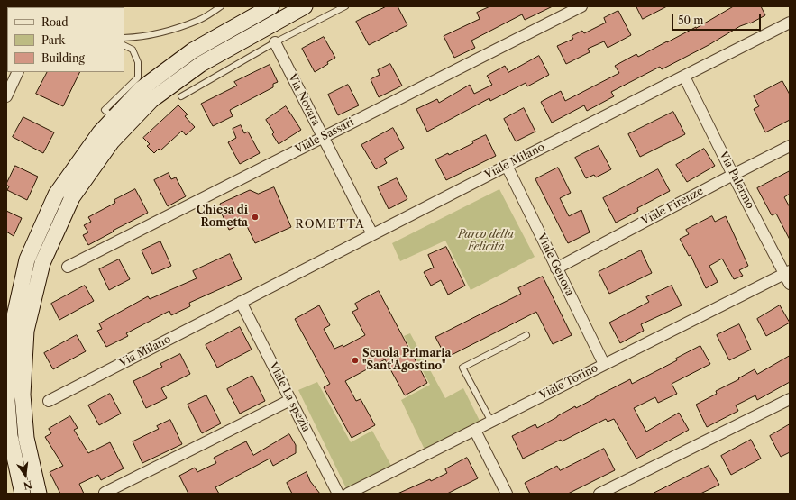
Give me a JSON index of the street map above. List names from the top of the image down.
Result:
{
  "streets": {
    "street": [
      "Via Novara",
      "Viale Sassari",
      "Viale Milano",
      "Via Palermo",
      "Viale Firenze",
      "Viale Genova",
      "Via Milano",
      "Viale Torino",
      "Viale La spezia"
    ]
  },
  "crossings": [
    ["Via Novara", "Viale Sassari"],
    ["Via Novara", "Viale Milano"],
    ["Viale Milano", "Via Palermo"],
    ["Viale Milano", "Viale Genova"],
    ["Viale Milano", "Via Milano"],
    ["Viale Milano", "Viale La spezia"],
    ["Via Palermo", "Viale Firenze"],
    ["Via Palermo", "Viale Torino"],
    ["Viale Firenze", "Viale Genova"],
    ["Viale Genova", "Viale Torino"],
    ["Via Milano", "Viale La spezia"]
  ],
  "districts": ["ROMETTA"],
  "parks": ["Parco della Felicità"],
  "places": ["Chiesa di Rometta", "Scuola Primaria \"Sant'Agostino\""],
  "legend": ["Road", "Park", "Building"],
  "scale_bar": "50 m",
  "north": "bottom"
}
